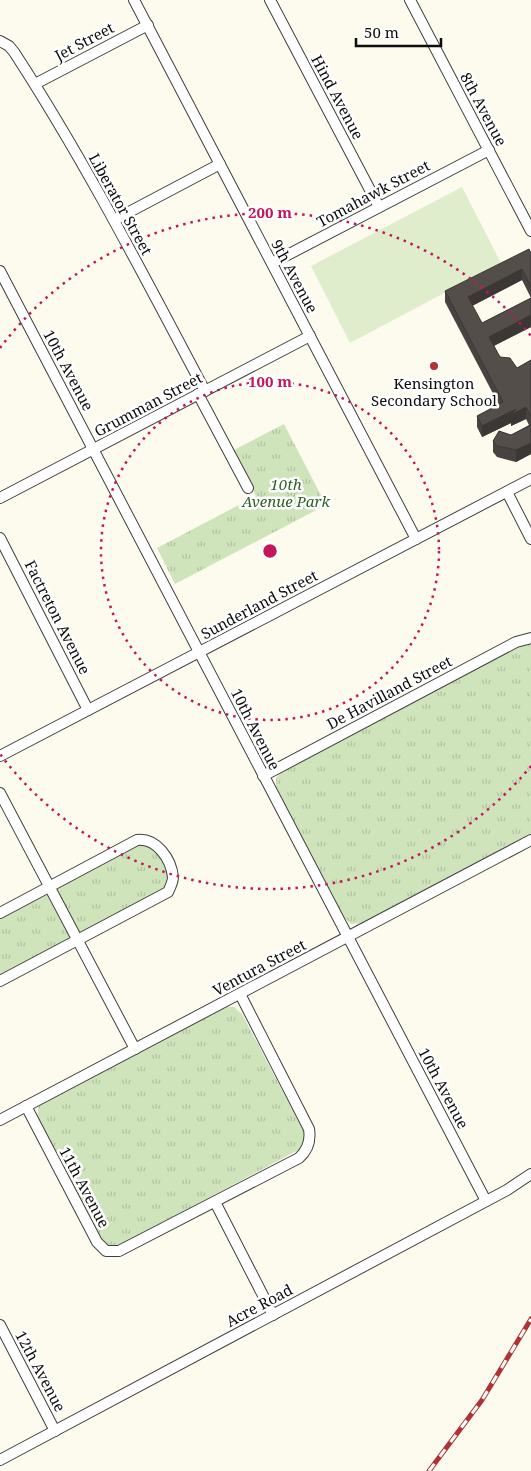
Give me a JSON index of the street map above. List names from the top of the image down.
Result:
{
  "streets": {
    "street": [
      "Jet Street",
      "Hind Avenue",
      "8th Avenue",
      "Tomahawk Street",
      "Liberator Street",
      "9th Avenue",
      "10th Avenue",
      "Grumman Street",
      "Sunderland Street",
      "Factreton Avenue",
      "De Havilland Street",
      "Ventura Street",
      "11th Avenue",
      "Acre Road",
      "12th Avenue"
    ]
  },
  "crossings": [
    ["Jet Street", "Liberator Street"],
    ["Jet Street", "9th Avenue"],
    ["Hind Avenue", "Tomahawk Street"],
    ["8th Avenue", "Tomahawk Street"],
    ["Tomahawk Street", "9th Avenue"],
    ["Liberator Street", "Grumman Street"],
    ["9th Avenue", "Grumman Street"],
    ["9th Avenue", "Sunderland Street"],
    ["10th Avenue", "Grumman Street"],
    ["10th Avenue", "Sunderland Street"],
    ["10th Avenue", "De Havilland Street"],
    ["10th Avenue", "Ventura Street"],
    ["10th Avenue", "Acre Road"],
    ["Sunderland Street", "Factreton Avenue"],
    ["Ventura Street", "11th Avenue"],
    ["Acre Road", "12th Avenue"]
  ],
  "parks": ["10th Avenue Park"],
  "places": ["Kensington Secondary School"],
  "scale_bar": "50 m",
  "rings": ["200 m", "100 m"]
}
